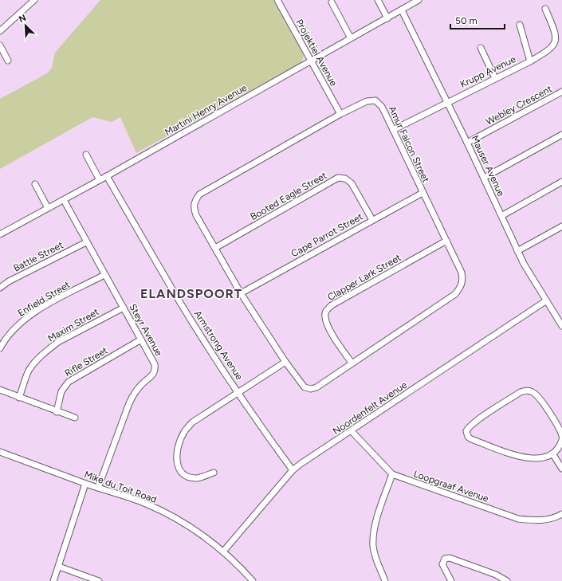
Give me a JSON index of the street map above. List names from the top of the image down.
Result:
{
  "streets": {
    "street": [
      "Projektiel Avenue",
      "Krupp Avenue",
      "Webley Crescent",
      "Martini Henry Avenue",
      "Amur Falcon Street",
      "Mauser Avenue",
      "Booted Eagle Street",
      "Cape Parrot Street",
      "Battle Street",
      "Clapper Lark Street",
      "Enfield Street",
      "Maxim Street",
      "Steyr Avenue",
      "Armstrong Avenue",
      "Rifle Street",
      "Noordenfelt Avenue",
      "Loopgraaf Avenue",
      "Mike du Toit Road"
    ]
  },
  "crossings": [
    ["Projektiel Avenue", "Martini Henry Avenue"],
    ["Projektiel Avenue", "Amur Falcon Street"],
    ["Krupp Avenue", "Amur Falcon Street"],
    ["Krupp Avenue", "Mauser Avenue"],
    ["Webley Crescent", "Mauser Avenue"],
    ["Martini Henry Avenue", "Mauser Avenue"],
    ["Martini Henry Avenue", "Steyr Avenue"],
    ["Martini Henry Avenue", "Armstrong Avenue"],
    ["Amur Falcon Street", "Booted Eagle Street"],
    ["Amur Falcon Street", "Cape Parrot Street"],
    ["Amur Falcon Street", "Clapper Lark Street"],
    ["Mauser Avenue", "Noordenfelt Avenue"],
    ["Booted Eagle Street", "Cape Parrot Street"],
    ["Battle Street", "Steyr Avenue"],
    ["Enfield Street", "Steyr Avenue"],
    ["Maxim Street", "Steyr Avenue"],
    ["Steyr Avenue", "Rifle Street"],
    ["Steyr Avenue", "Mike du Toit Road"],
    ["Armstrong Avenue", "Noordenfelt Avenue"],
    ["Noordenfelt Avenue", "Loopgraaf Avenue"],
    ["Noordenfelt Avenue", "Mike du Toit Road"]
  ],
  "districts": ["ELANDSPOORT"],
  "scale_bar": "50 m",
  "north": "top left"
}
